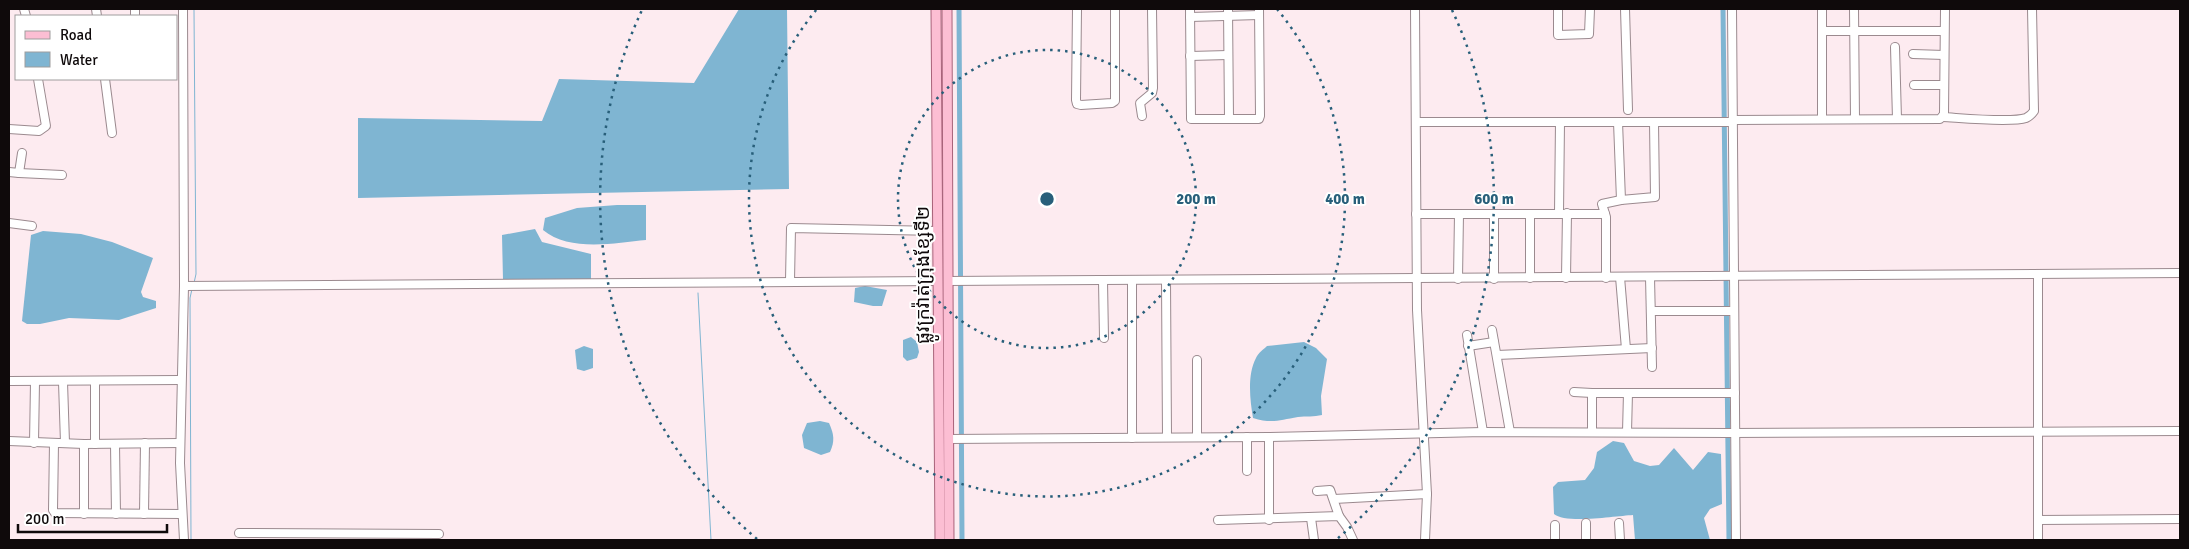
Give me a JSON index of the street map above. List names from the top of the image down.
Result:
{
  "streets": {
    "main road": ["ផ្លូវក្រវ៉ាត់ក្រុងខ្សែទី២"]
  },
  "legend": ["Road", "Water"],
  "scale_bar": "200 m",
  "rings": ["200 m", "400 m", "600 m"]
}
